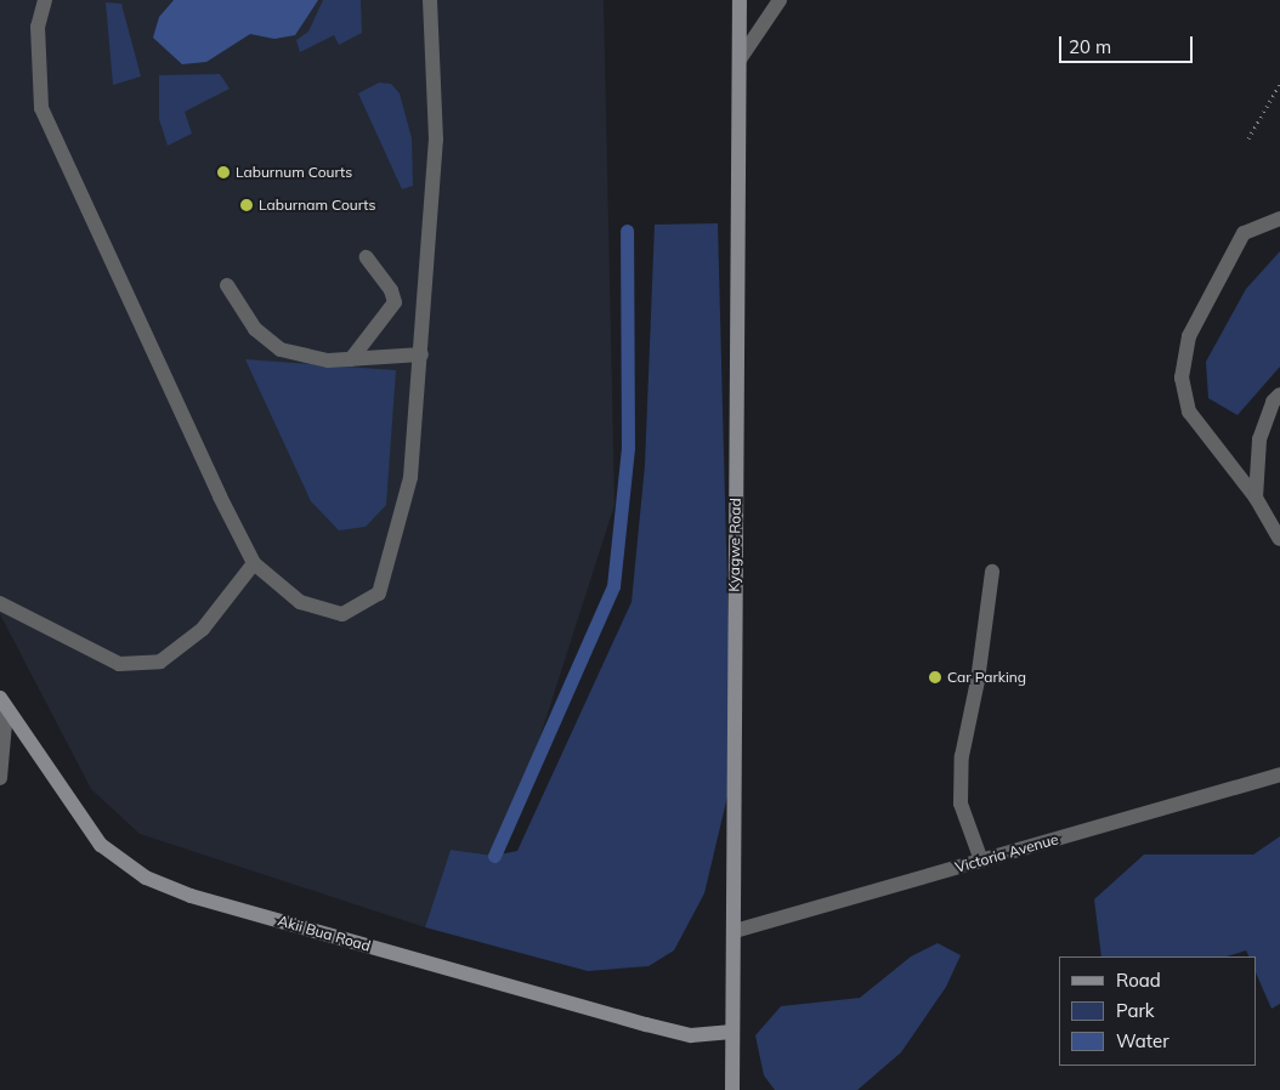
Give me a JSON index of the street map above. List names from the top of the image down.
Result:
{
  "streets": {
    "street": ["Kyagwe Road", "Victoria Avenue", "Akii Bua Road"]
  },
  "crossings": [
    ["Kyagwe Road", "Victoria Avenue"],
    ["Kyagwe Road", "Akii Bua Road"]
  ],
  "places": ["Laburnum Courts", "Laburnam Courts", "Car Parking"],
  "legend": ["Road", "Park", "Water"],
  "scale_bar": "20 m"
}
